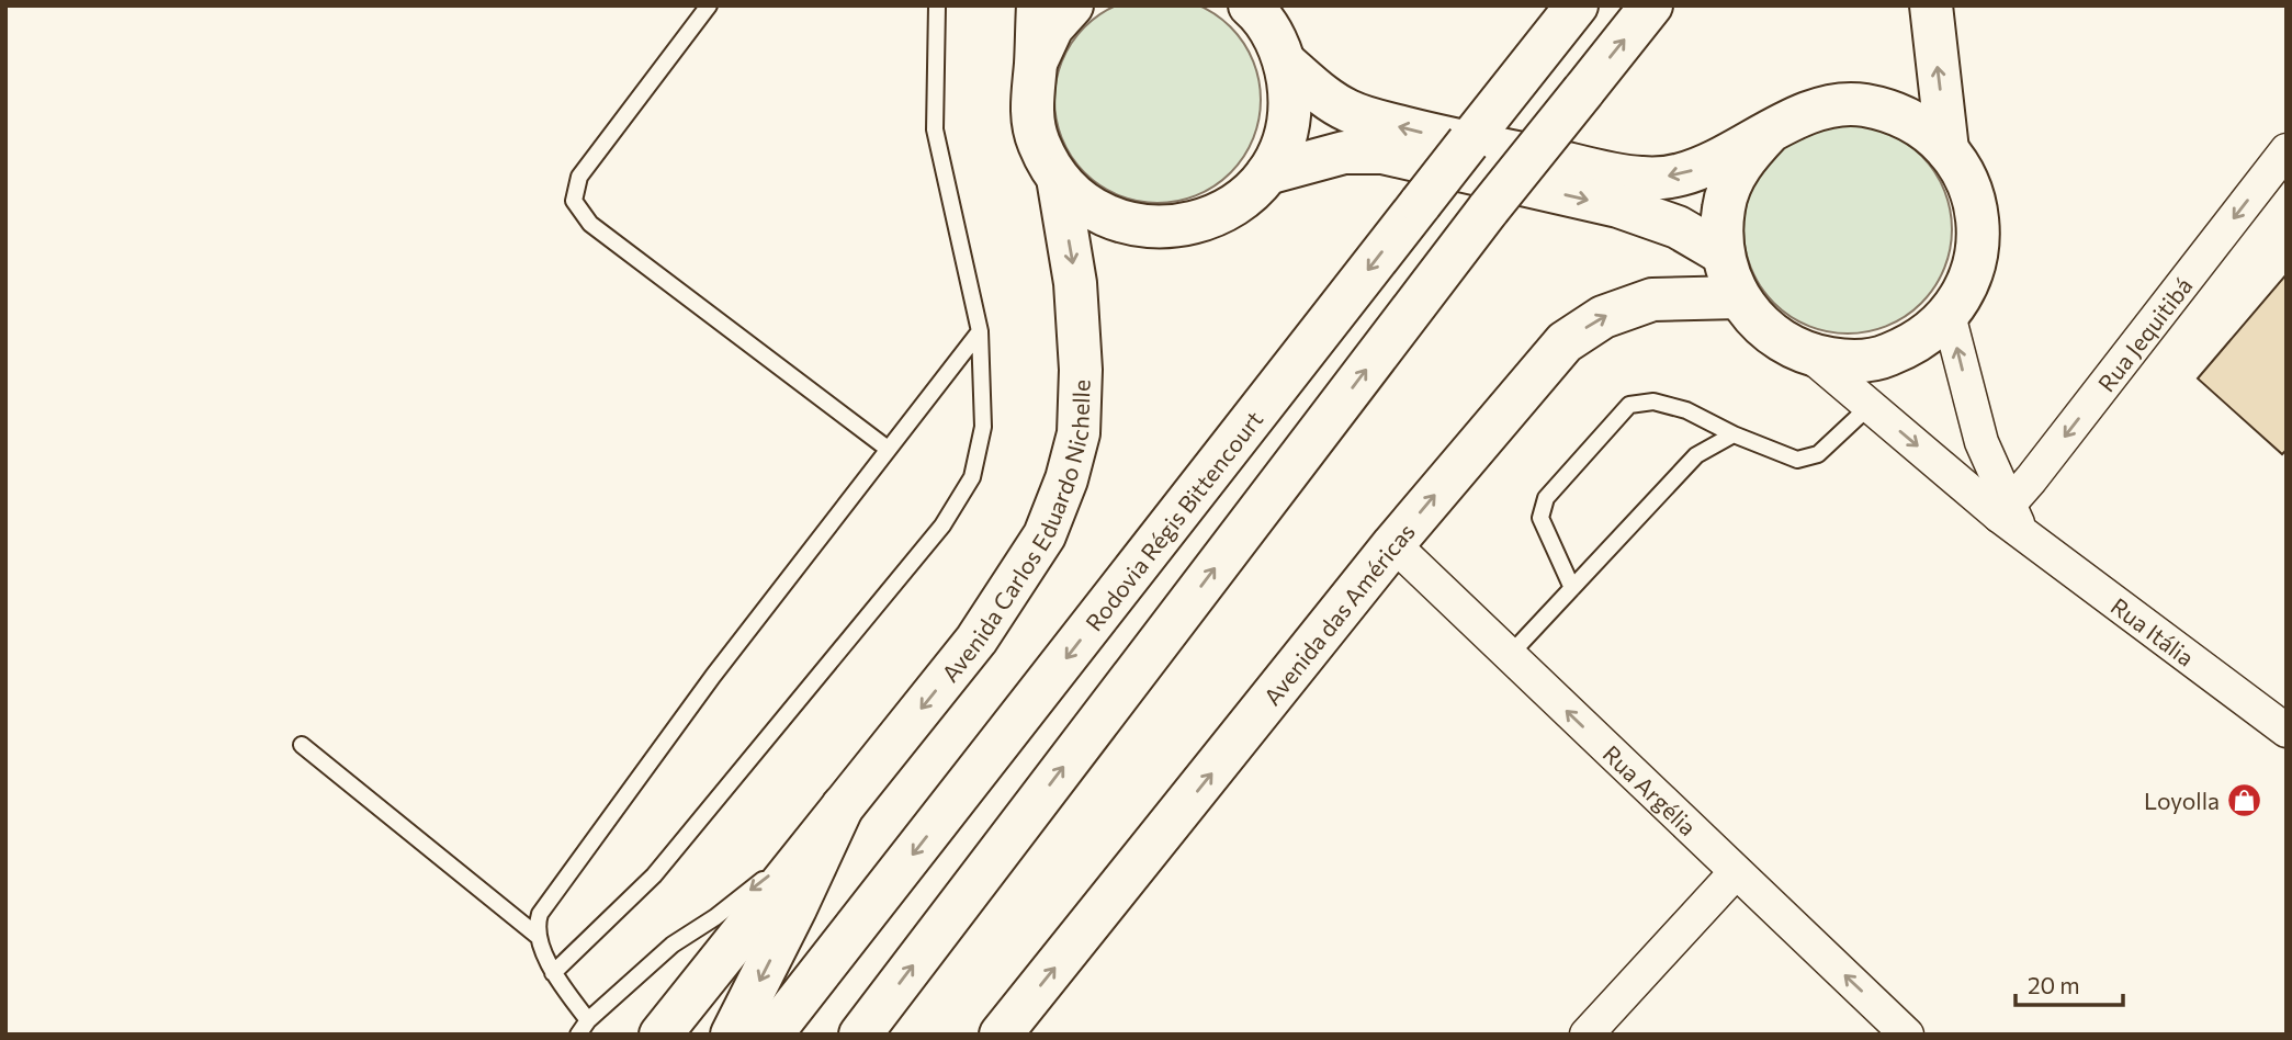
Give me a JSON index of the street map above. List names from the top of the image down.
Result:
{
  "streets": {
    "main road": ["Rodovia Régis Bittencourt", "Avenida Carlos Eduardo Nichelle", "Avenida das Américas"],
    "street": ["Rua Jequitibá", "Rua Itália", "Rua Argélia"]
  },
  "crossings": [
    ["Rua Jequitibá", "Rua Itália"],
    ["Avenida das Américas", "Rua Itália"],
    ["Avenida das Américas", "Rua Argélia"]
  ],
  "one_way": ["Rua Jequitibá", "Rua Argélia"],
  "places": {
    "shop": ["Loyolla"]
  },
  "scale_bar": "20 m"
}
